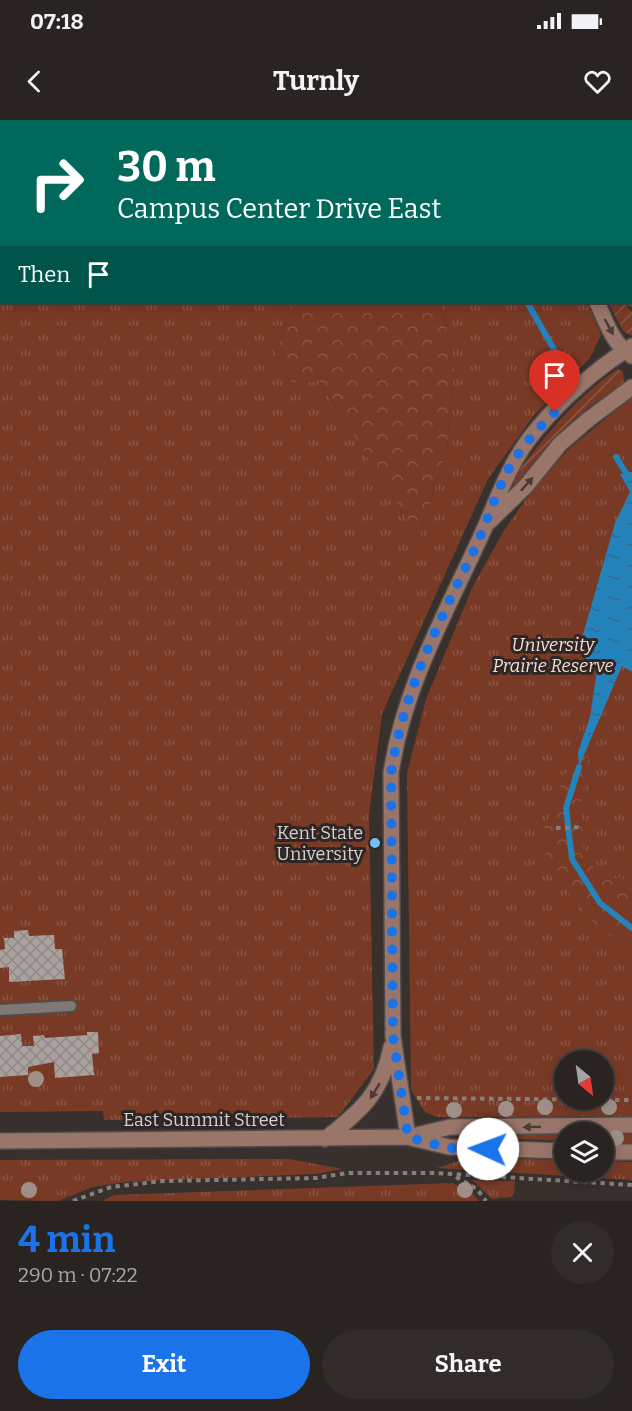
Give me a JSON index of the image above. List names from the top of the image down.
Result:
{
  "streets": {
    "street": ["East Summit Street"]
  },
  "parks": ["University Prairie Reserve"],
  "places": ["Kent State University"],
  "north": "bottom right",
  "page": {
    "status": "07:18",
    "header": "Turnly",
    "turn": ["30 m", "Campus Center Drive East"],
    "then": "Then",
    "heading": ["4 min", "290 m · 07:22"],
    "buttons": ["Exit", "Share"]
  }
}
